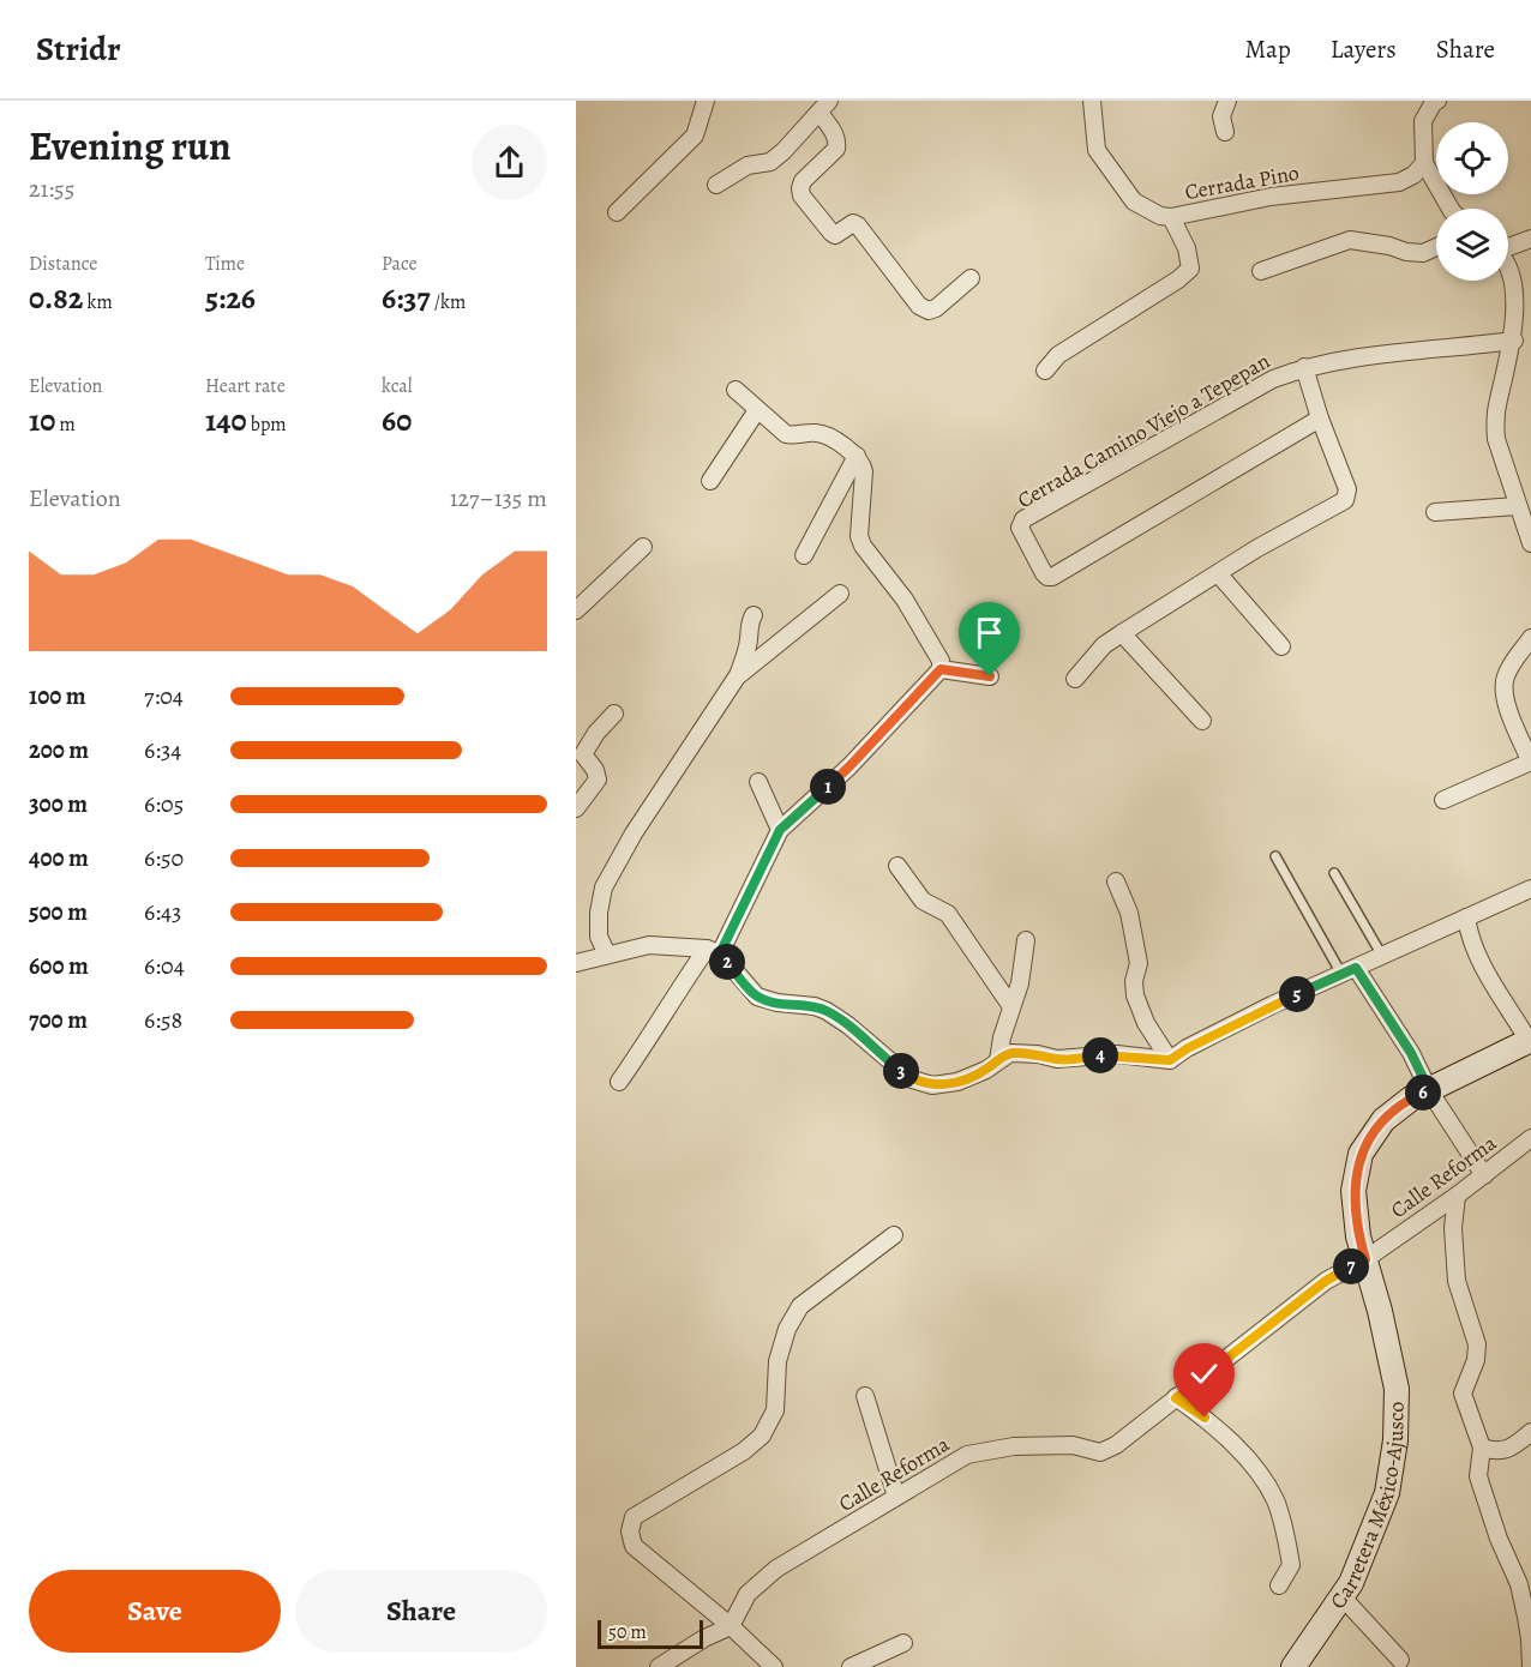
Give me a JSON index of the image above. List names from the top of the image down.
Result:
{
  "streets": {
    "main road": ["Carretera México-Ajusco"],
    "street": ["Cerrada Pino", "Cerrada Camino Viejo a Tepepan", "Calle Reforma"]
  },
  "crossings": [
    ["Calle Reforma", "Carretera México-Ajusco"]
  ],
  "scale_bar": "50 m",
  "page": {
    "header": "Stridr",
    "nav": ["Map", "Layers", "Share"],
    "heading": ["Evening run", "21:55"],
    "stats": [
      ["Distance", "0.82 km"],
      ["Time", "5:26"],
      ["Pace", "6:37 /km"],
      ["Elevation", "10 m"],
      ["Heart rate", "140 bpm"],
      ["kcal", "60"]
    ],
    "chart": ["Elevation", "127–135 m"],
    "list": [
      {
        "name": "100 m",
        "note": "7:04"
      },
      {
        "name": "200 m",
        "note": "6:34"
      },
      {
        "name": "300 m",
        "note": "6:05"
      },
      {
        "name": "400 m",
        "note": "6:50"
      },
      {
        "name": "500 m",
        "note": "6:43"
      },
      {
        "name": "600 m",
        "note": "6:04"
      },
      {
        "name": "700 m",
        "note": "6:58"
      }
    ],
    "pins": [
      "1",
      "2",
      "5",
      "4",
      "3",
      "6",
      "7"
    ],
    "buttons": ["Save", "Share"],
    "scale": "50 m"
  }
}
